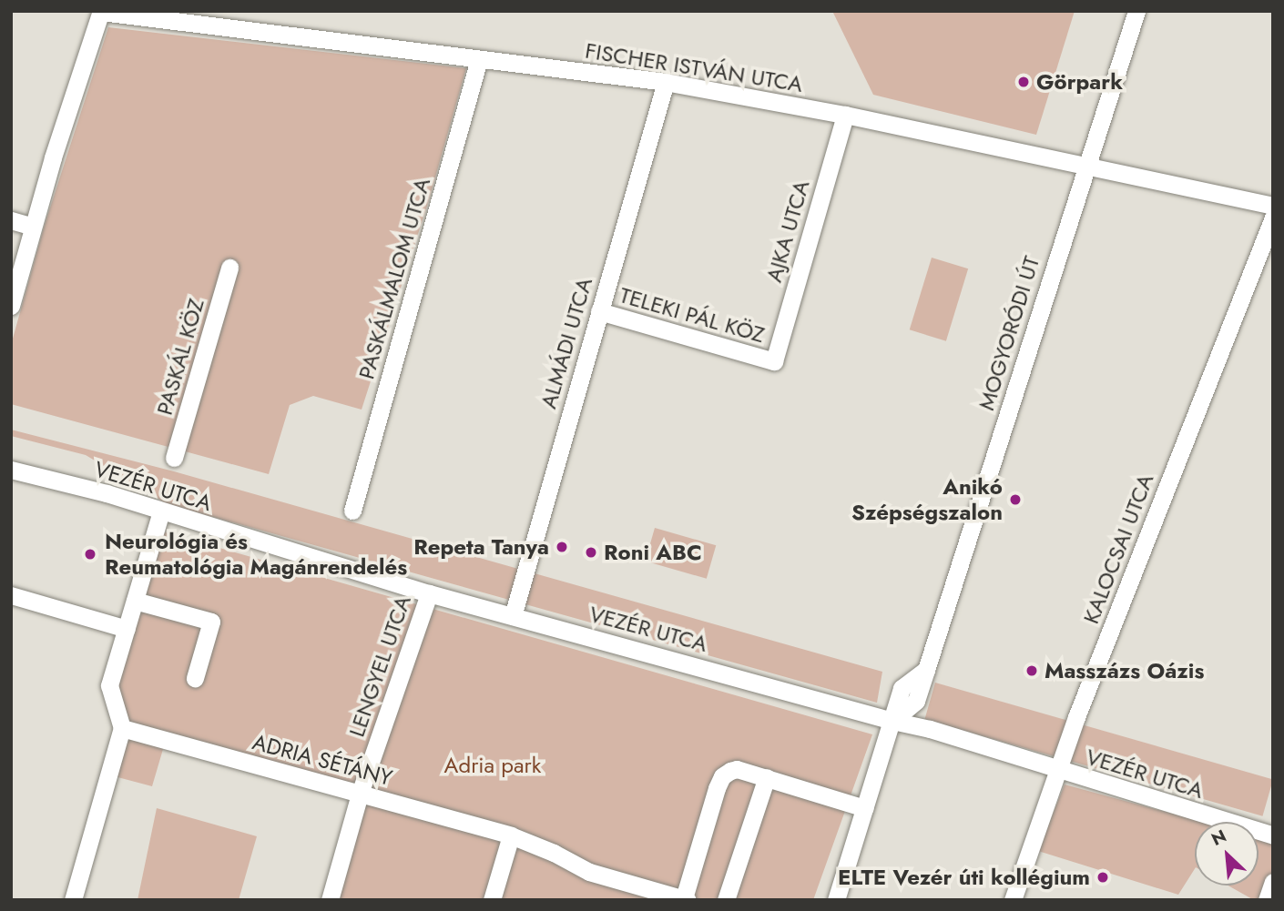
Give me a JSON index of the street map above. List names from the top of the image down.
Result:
{
  "streets": {
    "street": [
      "FISCHER ISTVÁN UTCA",
      "AJKA UTCA",
      "PASKÁLMALOM UTCA",
      "TELEKI PÁL KÖZ",
      "MOGYORÓDI ÚT",
      "ALMÁDI UTCA",
      "PASKÁL KÖZ",
      "VEZÉR UTCA",
      "KALOCSAI UTCA",
      "LENGYEL UTCA",
      "ADRIA SÉTÁNY"
    ]
  },
  "crossings": [
    ["FISCHER ISTVÁN UTCA", "AJKA UTCA"],
    ["FISCHER ISTVÁN UTCA", "PASKÁLMALOM UTCA"],
    ["FISCHER ISTVÁN UTCA", "MOGYORÓDI ÚT"],
    ["FISCHER ISTVÁN UTCA", "ALMÁDI UTCA"],
    ["AJKA UTCA", "TELEKI PÁL KÖZ"],
    ["TELEKI PÁL KÖZ", "ALMÁDI UTCA"],
    ["MOGYORÓDI ÚT", "VEZÉR UTCA"],
    ["ALMÁDI UTCA", "VEZÉR UTCA"],
    ["VEZÉR UTCA", "KALOCSAI UTCA"],
    ["VEZÉR UTCA", "LENGYEL UTCA"],
    ["LENGYEL UTCA", "ADRIA SÉTÁNY"]
  ],
  "parks": ["Adria park"],
  "places": [
    "Görpark",
    "Anikó Szépségszalon",
    "Repeta Tanya",
    "Roni ABC",
    "Neurológia és Reumatológia Magánrendelés",
    "Masszázs Oázis",
    "ELTE Vezér úti kollégium"
  ],
  "north": "top left"
}
